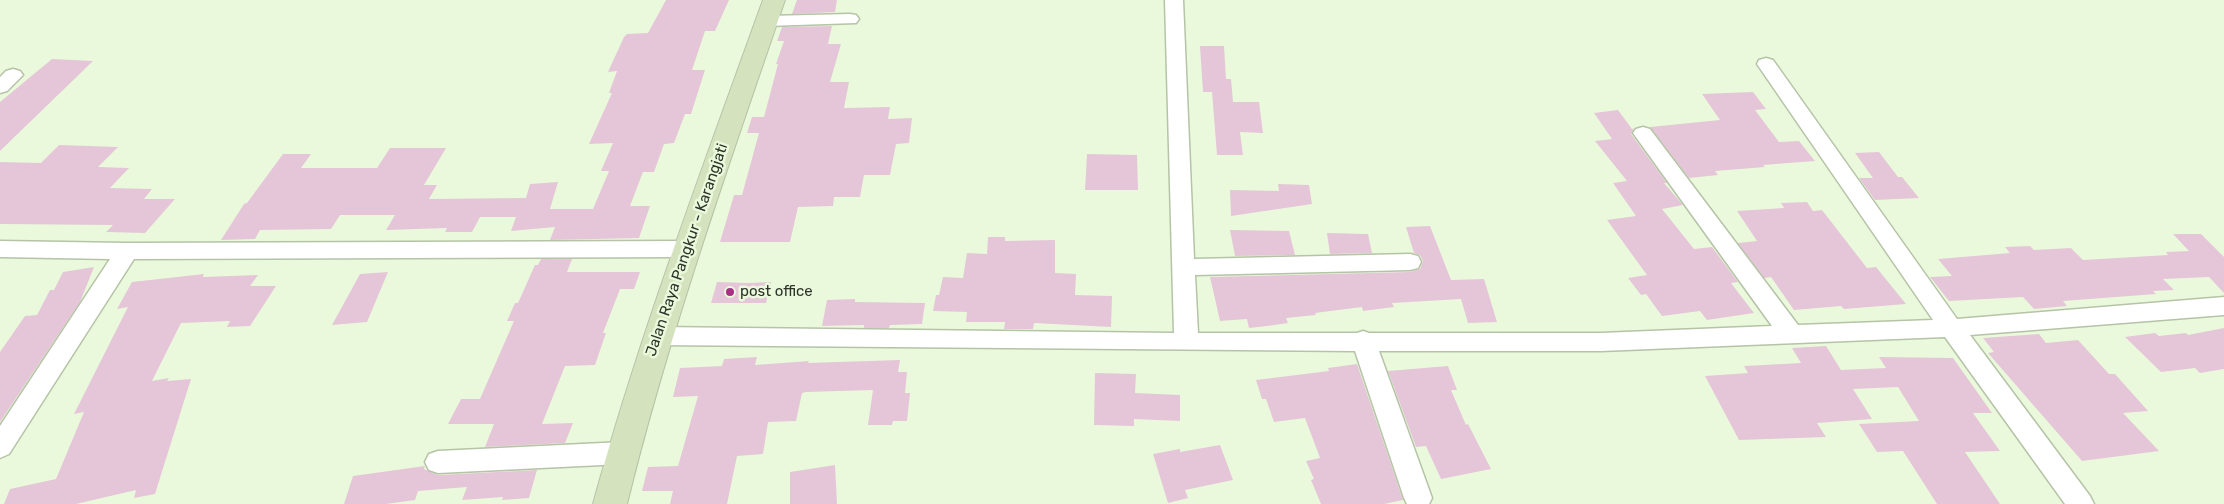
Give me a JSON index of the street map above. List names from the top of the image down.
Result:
{
  "streets": {
    "main road": ["Jalan Raya Pangkur - Karangjati"]
  },
  "places": ["post office"]
}
